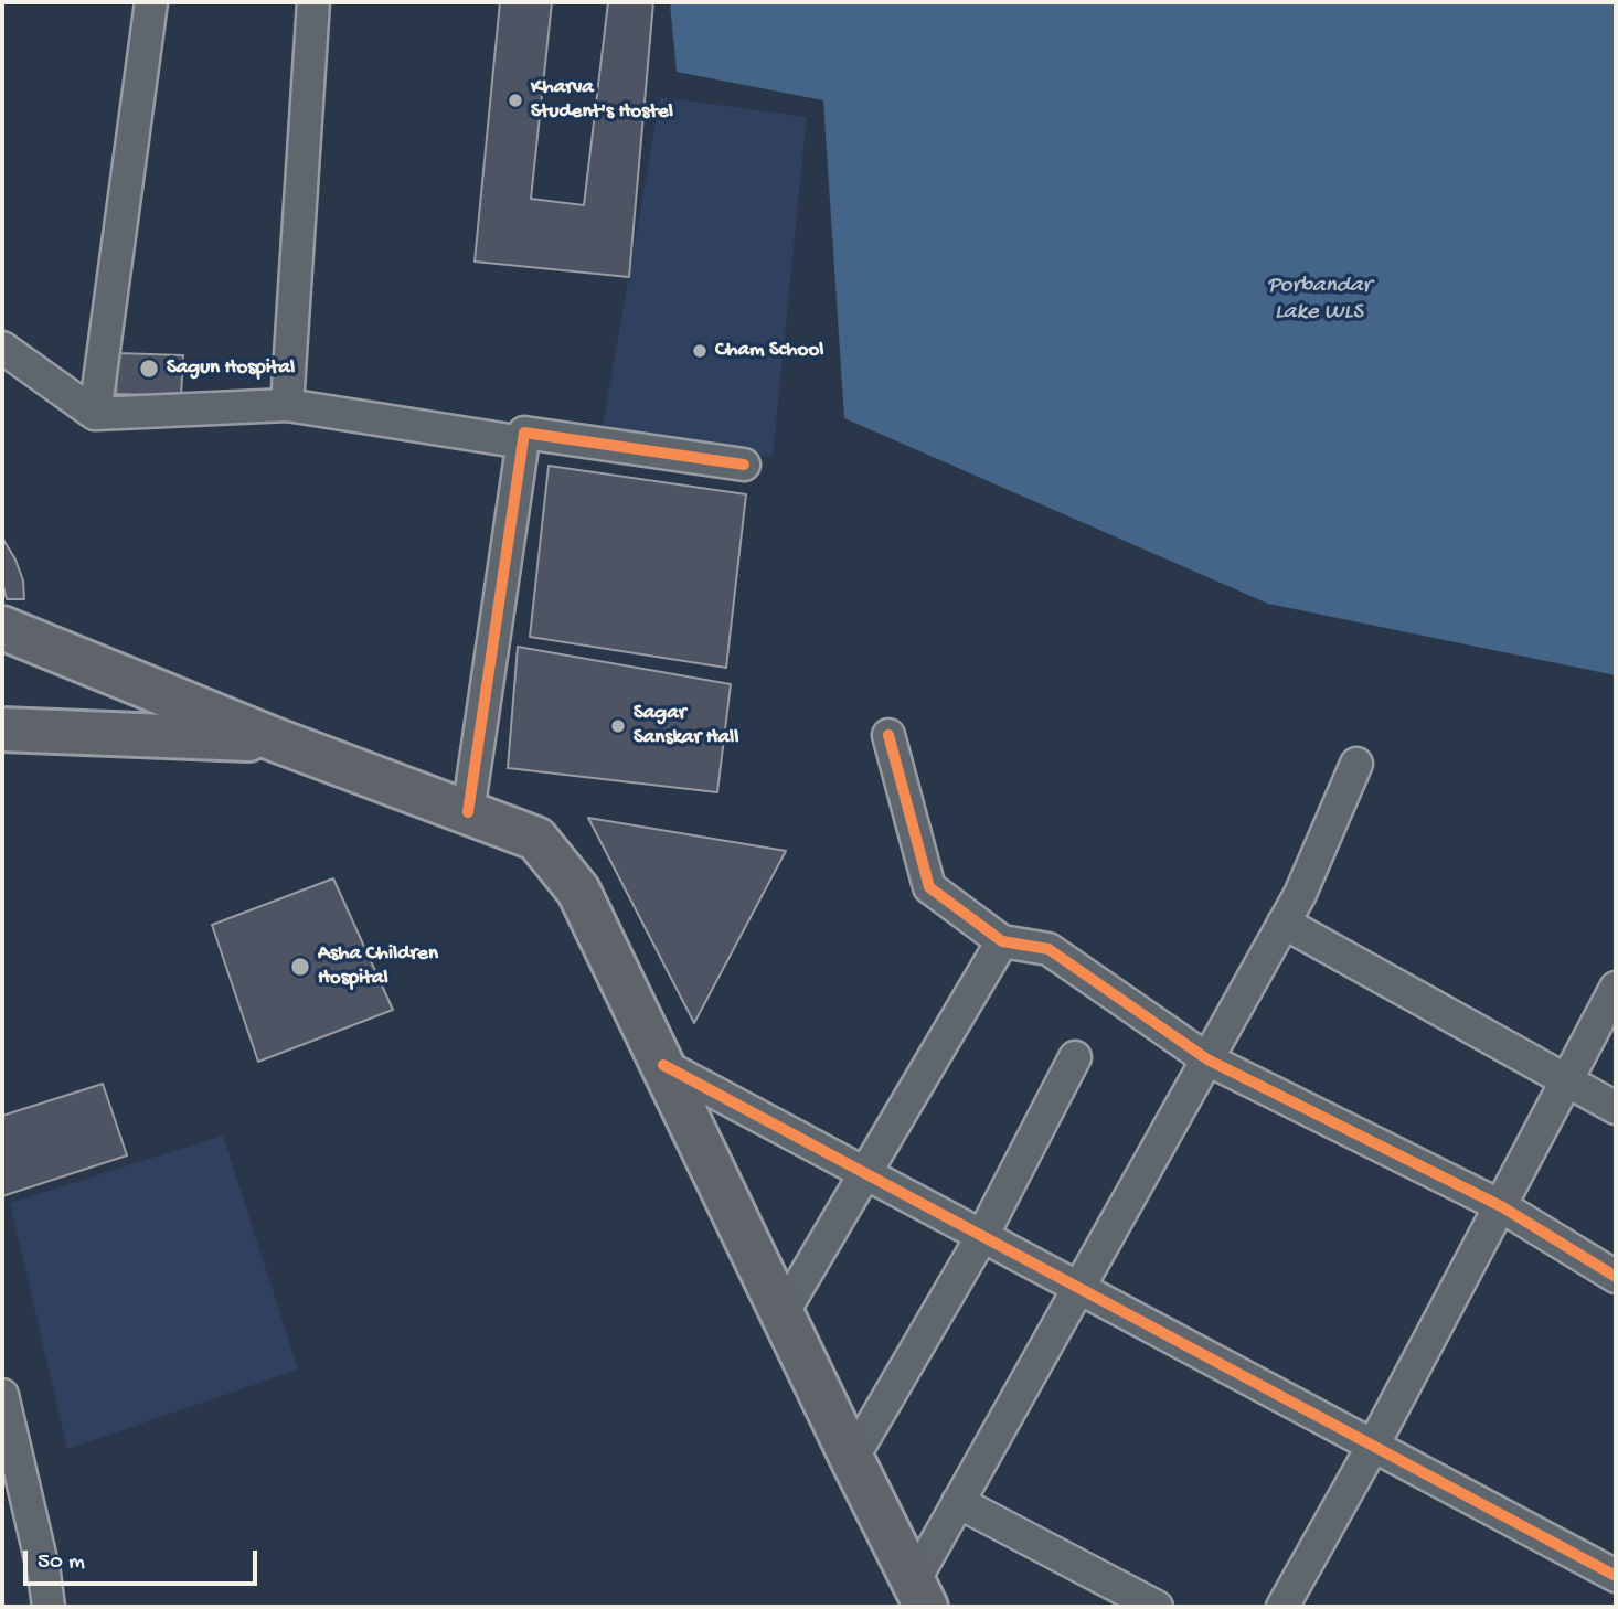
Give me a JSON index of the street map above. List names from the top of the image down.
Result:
{
  "water": ["Porbandar Lake WLS"],
  "places": [
    "Kharva Student's Hostel",
    "Cham School",
    "Sagun Hospital",
    "Sagar Sanskar Hall",
    "Asha Children Hospital"
  ],
  "scale_bar": "50 m"
}
